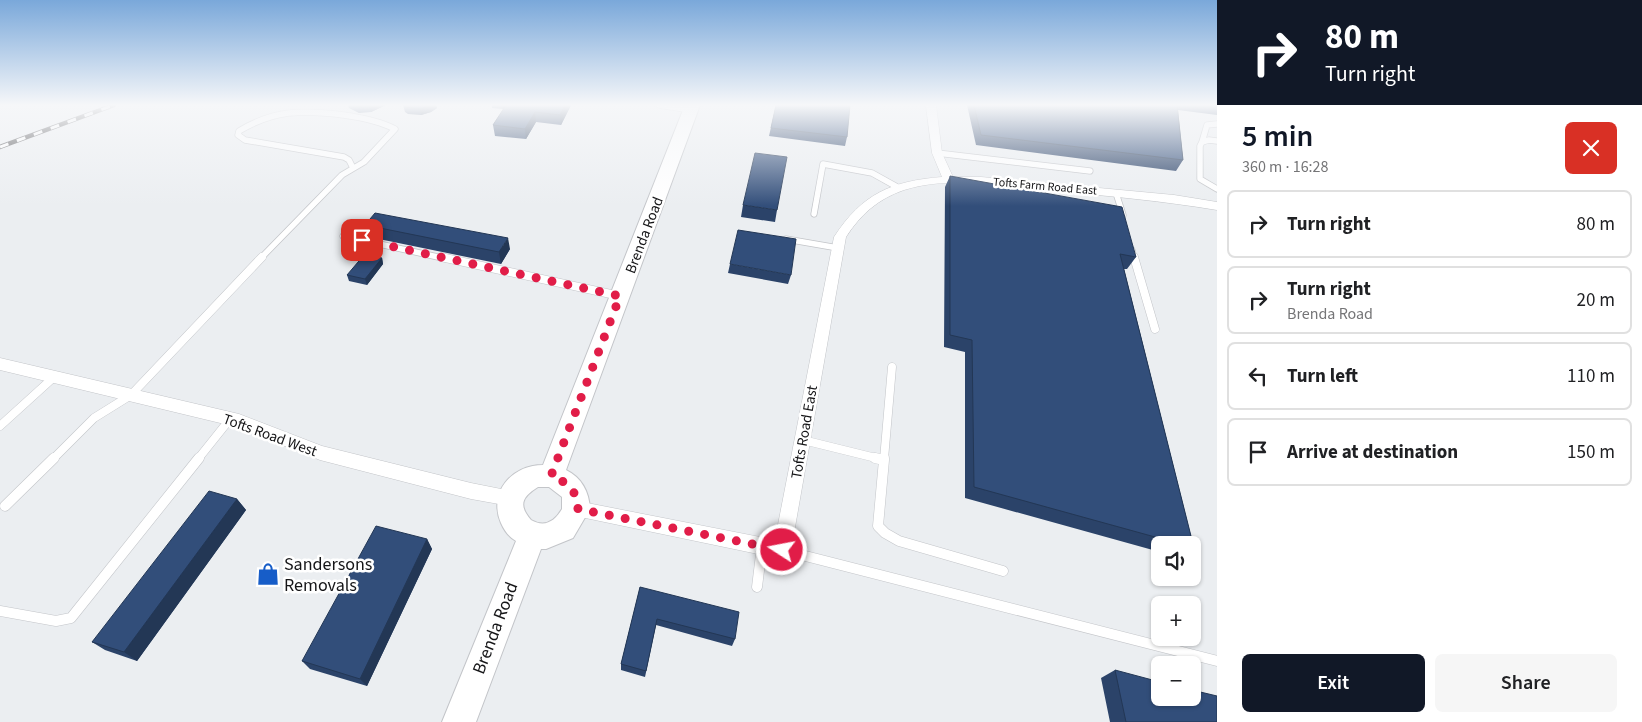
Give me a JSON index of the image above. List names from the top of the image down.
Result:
{
  "streets": {
    "main road": ["Brenda Road"],
    "street": ["Tofts Farm Road East", "Tofts Road East", "Tofts Road West"]
  },
  "crossings": [
    ["Tofts Farm Road East", "Tofts Road East"],
    ["Brenda Road", "Tofts Road West"]
  ],
  "places": {
    "shop": ["Sandersons Removals"]
  },
  "page": {
    "turn": ["80 m", "Turn right"],
    "heading": ["5 min", "360 m · 16:28"],
    "list": [
      {
        "name": "Turn right",
        "value": "80 m"
      },
      {
        "name": "Turn right",
        "note": "Brenda Road",
        "value": "20 m"
      },
      {
        "name": "Turn left",
        "value": "110 m"
      },
      {
        "name": "Arrive at destination",
        "value": "150 m"
      }
    ],
    "map_buttons": ["+", "−"],
    "buttons": ["Exit", "Share"]
  }
}
